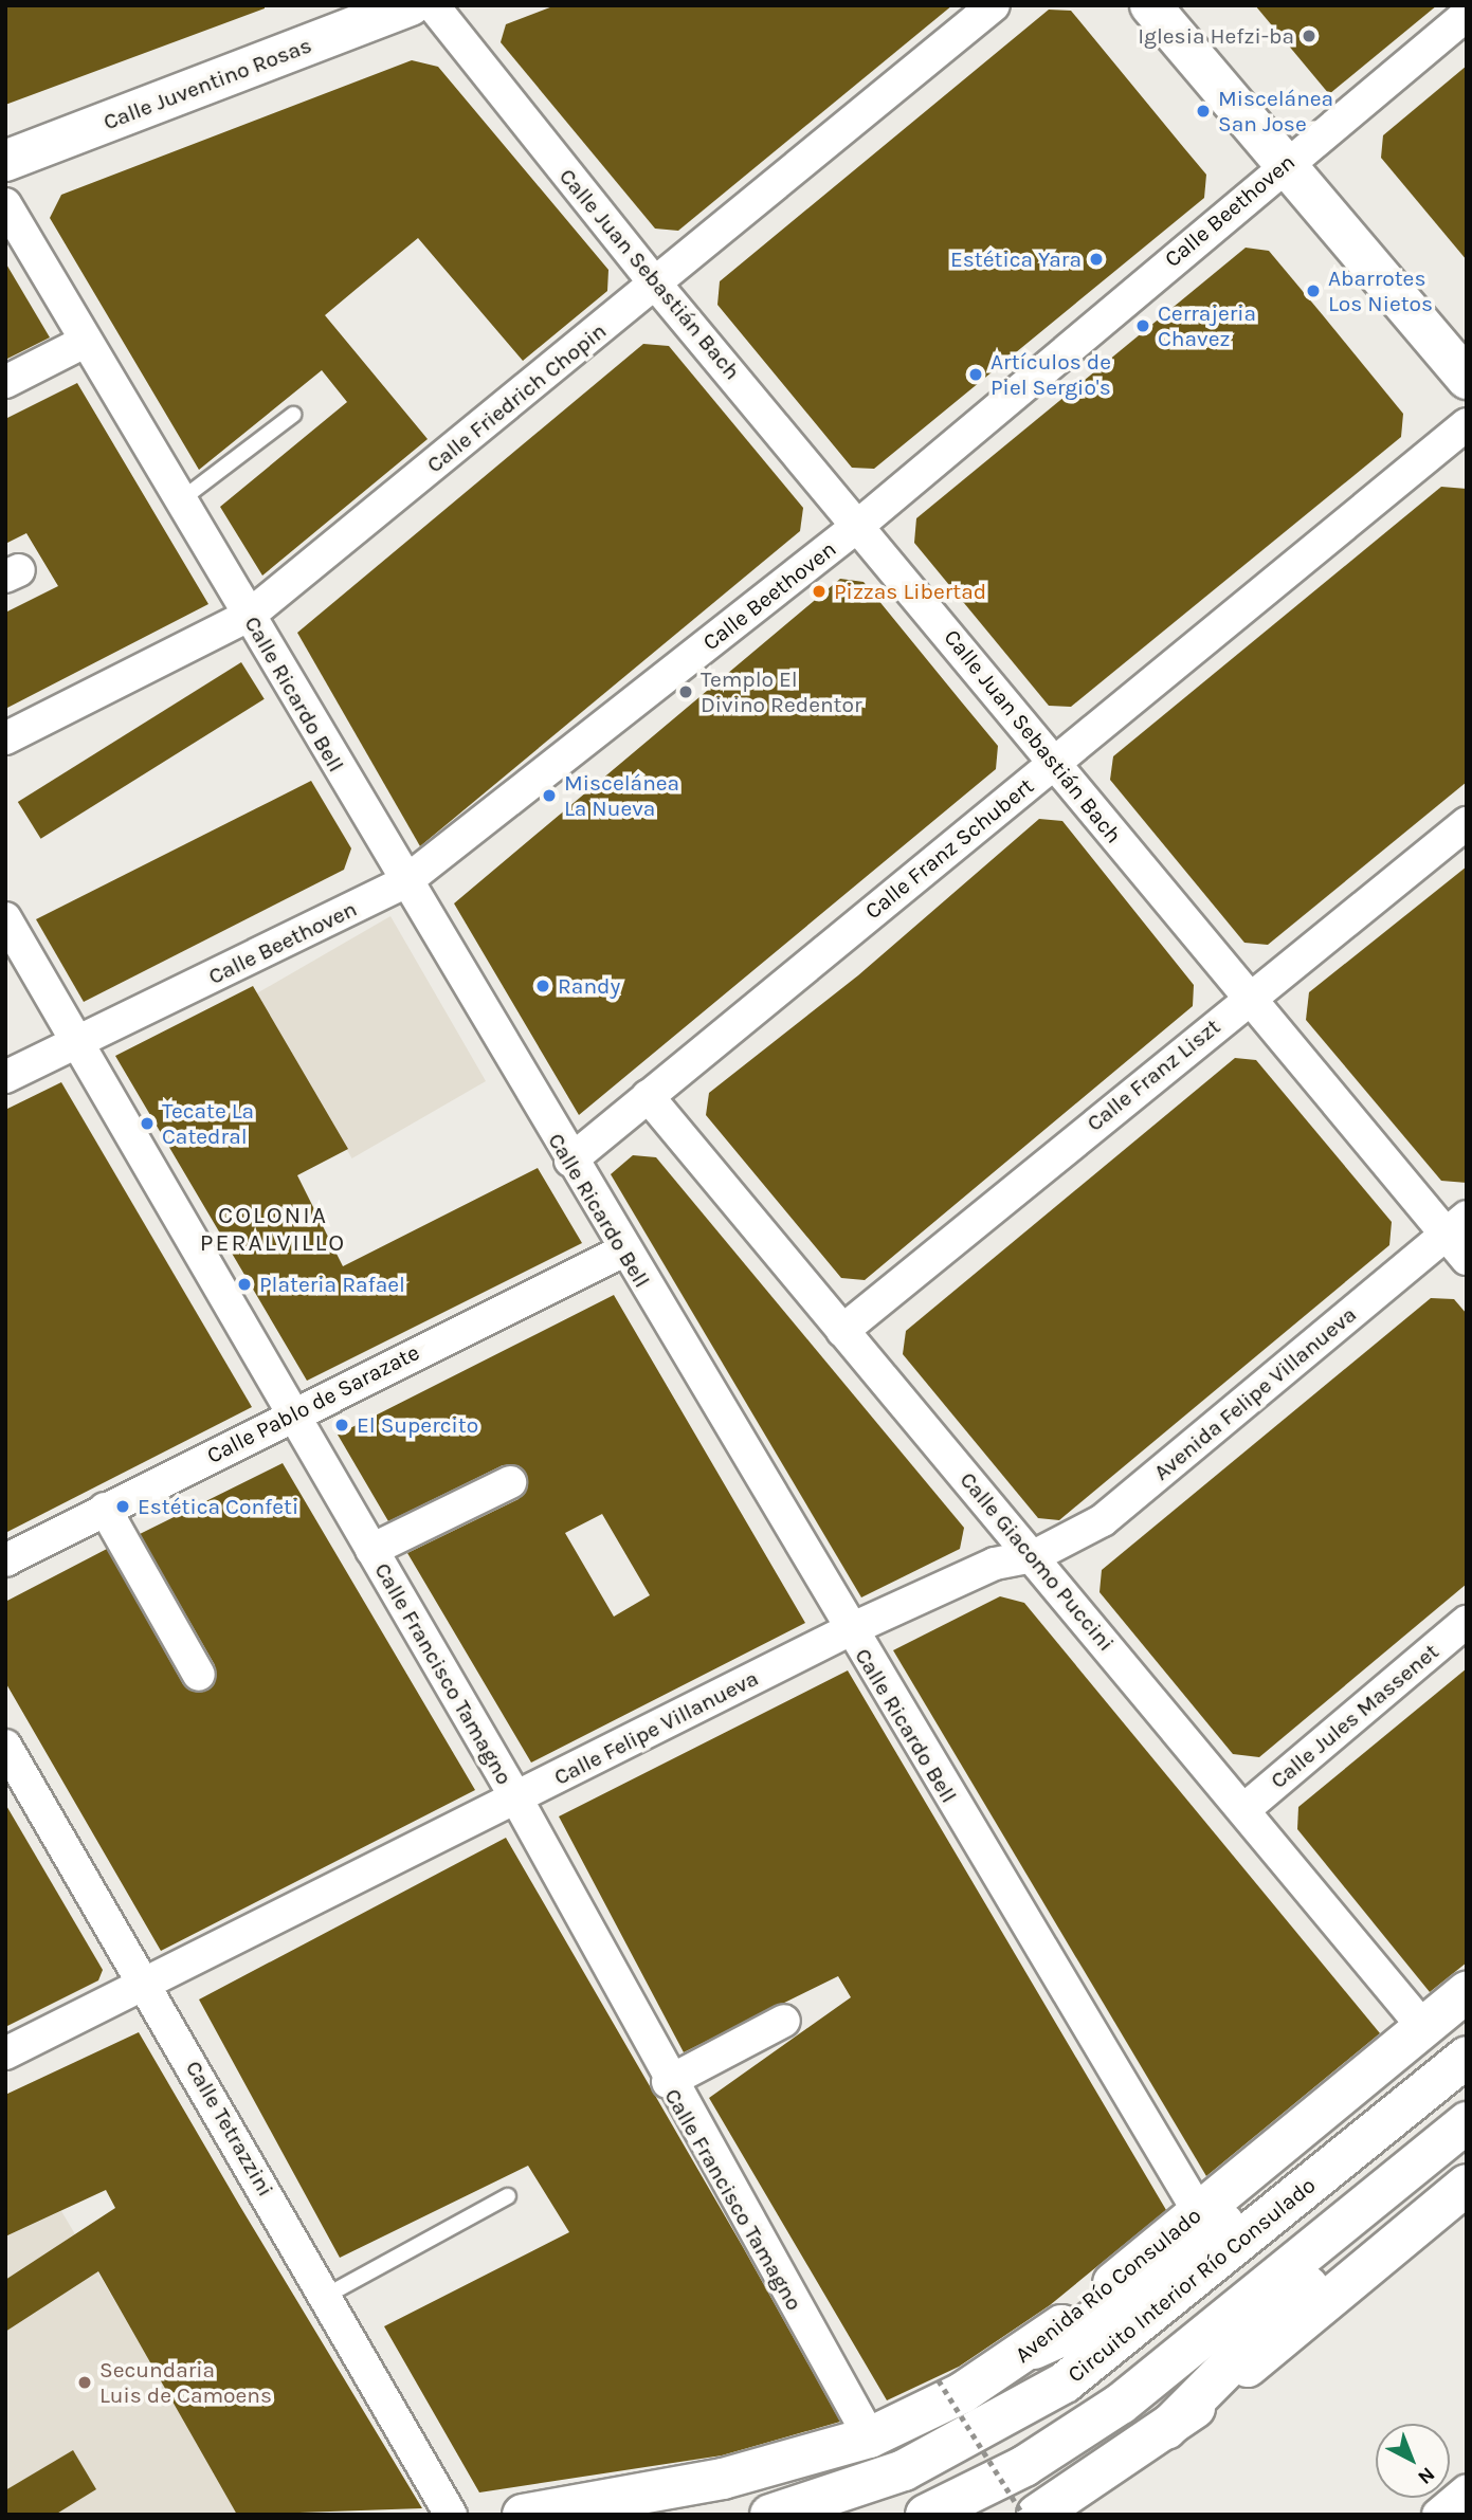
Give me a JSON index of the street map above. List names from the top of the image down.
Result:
{
  "streets": {
    "main road": ["Calle Juventino Rosas", "Circuito Interior Río Consulado", "Avenida Río Consulado"],
    "street": [
      "Calle Beethoven",
      "Calle Juan Sebastián Bach",
      "Calle Friedrich Chopin",
      "Calle Ricardo Bell",
      "Calle Franz Schubert",
      "Calle Franz Liszt",
      "Avenida Felipe Villanueva",
      "Calle Pablo de Sarazate",
      "Calle Giacomo Puccini",
      "Calle Francisco Tamagno",
      "Calle Jules Massenet",
      "Calle Felipe Villanueva",
      "Calle Tetrazzini"
    ]
  },
  "crossings": [
    ["Calle Beethoven", "Calle Juan Sebastián Bach"],
    ["Calle Beethoven", "Calle Ricardo Bell"],
    ["Calle Beethoven", "Calle Francisco Tamagno"],
    ["Calle Juan Sebastián Bach", "Calle Friedrich Chopin"],
    ["Calle Juan Sebastián Bach", "Calle Franz Schubert"],
    ["Calle Juan Sebastián Bach", "Calle Franz Liszt"],
    ["Calle Juan Sebastián Bach", "Avenida Felipe Villanueva"],
    ["Calle Friedrich Chopin", "Calle Ricardo Bell"],
    ["Calle Ricardo Bell", "Calle Franz Schubert"],
    ["Calle Ricardo Bell", "Calle Pablo de Sarazate"],
    ["Calle Ricardo Bell", "Calle Felipe Villanueva"],
    ["Calle Ricardo Bell", "Avenida Río Consulado"],
    ["Calle Franz Schubert", "Calle Giacomo Puccini"],
    ["Calle Franz Liszt", "Calle Giacomo Puccini"],
    ["Avenida Felipe Villanueva", "Calle Giacomo Puccini"],
    ["Avenida Felipe Villanueva", "Calle Felipe Villanueva"],
    ["Calle Pablo de Sarazate", "Calle Francisco Tamagno"],
    ["Calle Giacomo Puccini", "Calle Jules Massenet"],
    ["Calle Giacomo Puccini", "Calle Felipe Villanueva"],
    ["Calle Giacomo Puccini", "Avenida Río Consulado"],
    ["Calle Francisco Tamagno", "Calle Felipe Villanueva"],
    ["Calle Francisco Tamagno", "Avenida Río Consulado"],
    ["Calle Felipe Villanueva", "Calle Tetrazzini"]
  ],
  "districts": ["COLONIA PERALVILLO"],
  "places": [
    "Iglesia Hefzi-ba",
    "Miscelánea San Jose",
    "Estética Yara",
    "Abarrotes Los Nietos",
    "Cerrajeria Chavez",
    "Artículos de Piel Sergio's",
    "Pizzas Libertad",
    "Templo El Divino Redentor",
    "Miscelánea La Nueva",
    "Randy",
    "Tecate La Catedral",
    "Plateria Rafael",
    "El Supercito",
    "Estética Confeti",
    "Secundaria Luis de Camoens"
  ],
  "north": "bottom right"
}
